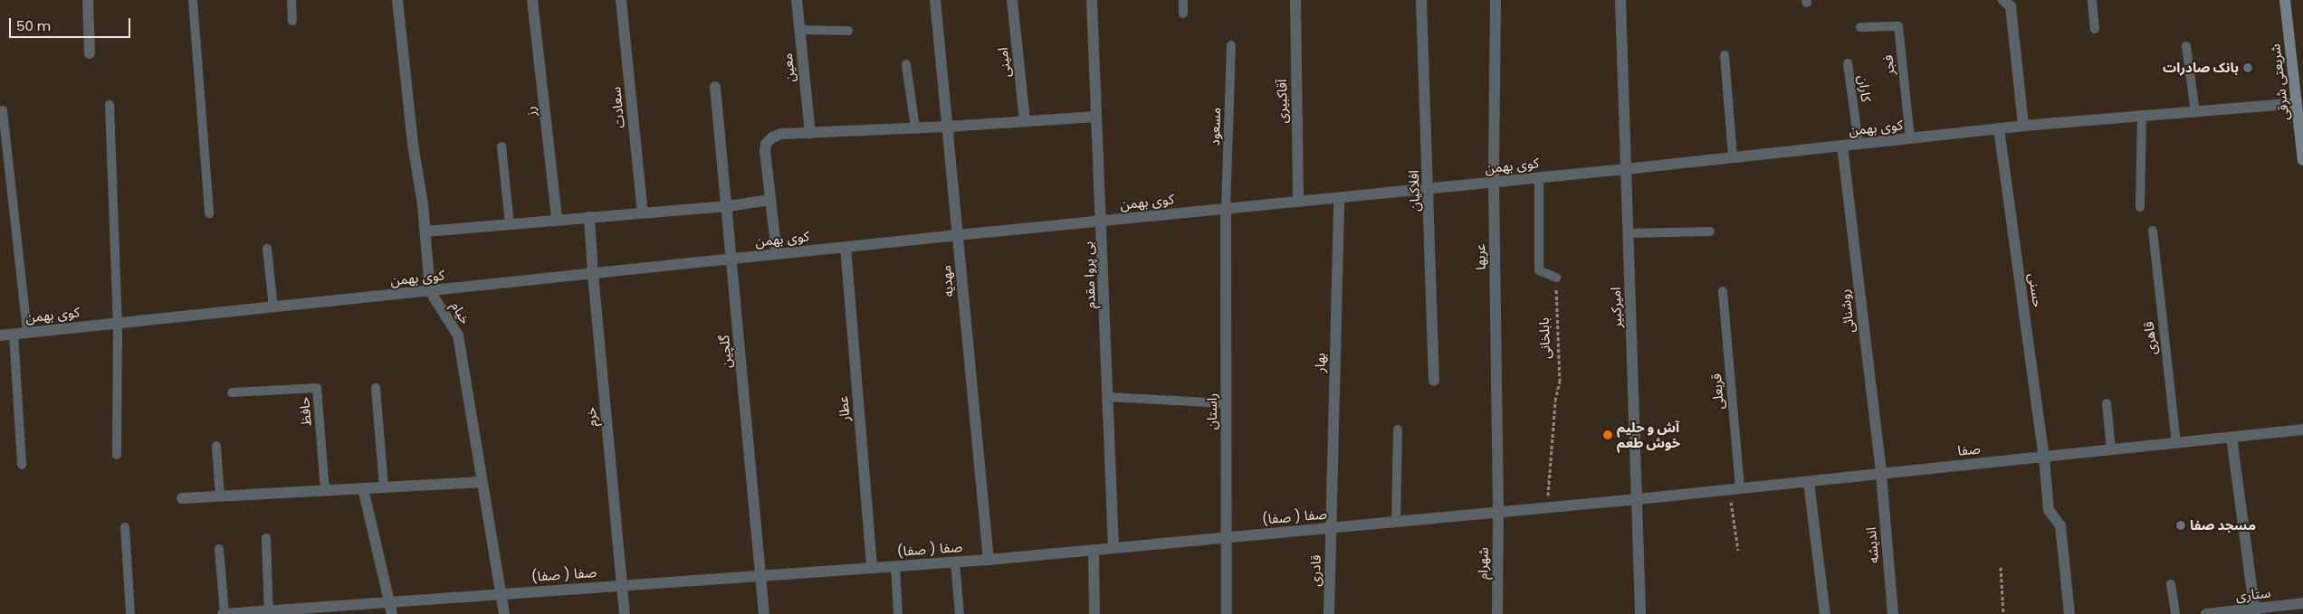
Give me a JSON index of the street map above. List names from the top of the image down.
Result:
{
  "streets": {
    "main road": ["شریعتی شرقی"],
    "street": [
      "امینی",
      "معین",
      "آقاکبیری",
      "سعادت",
      "رز",
      "کوی بهمن",
      "افلاکیان",
      "عربها",
      "بی پروا مقدم",
      "مهدیه",
      "حسنی",
      "امیرکبیر",
      "روشنائی",
      "خیام",
      "گلچین",
      "بهار",
      "عطار",
      "راستان",
      "خرم",
      "صفا",
      "صفا ( صفا)",
      "اندیشه",
      "شهرام",
      "قادری",
      "ستاری"
    ],
    "lane": [
      "فجر",
      "کاران",
      "مسعود",
      "قاهری",
      "قربعلی",
      "حافظ"
    ],
    "path": ["بابلخانی"]
  },
  "crossings": [
    ["فجر", "کوی بهمن"],
    ["شریعتی شرقی", "کوی بهمن"],
    ["کاران", "کوی بهمن"],
    ["آقاکبیری", "کوی بهمن"],
    ["مسعود", "کوی بهمن"],
    ["مسعود", "راستان"],
    ["کوی بهمن", "افلاکیان"],
    ["کوی بهمن", "عربها"],
    ["کوی بهمن", "بی پروا مقدم"],
    ["کوی بهمن", "مهدیه"],
    ["کوی بهمن", "حسنی"],
    ["کوی بهمن", "امیرکبیر"],
    ["کوی بهمن", "روشنائی"],
    ["کوی بهمن", "خیام"],
    ["کوی بهمن", "گلچین"],
    ["کوی بهمن", "بهار"],
    ["کوی بهمن", "عطار"],
    ["کوی بهمن", "راستان"],
    ["کوی بهمن", "خرم"],
    ["عربها", "صفا ( صفا)"],
    ["عربها", "شهرام"],
    ["بی پروا مقدم", "صفا ( صفا)"],
    ["مهدیه", "صفا ( صفا)"],
    ["حسنی", "صفا"],
    ["امیرکبیر", "صفا"],
    ["امیرکبیر", "صفا ( صفا)"],
    ["روشنائی", "صفا"],
    ["روشنائی", "اندیشه"],
    ["خیام", "صفا ( صفا)"],
    ["بابلخانی", "صفا ( صفا)"],
    ["قاهری", "صفا"],
    ["گلچین", "صفا ( صفا)"],
    ["بهار", "صفا ( صفا)"],
    ["بهار", "قادری"],
    ["قربعلی", "صفا"],
    ["عطار", "صفا ( صفا)"],
    ["راستان", "صفا ( صفا)"],
    ["خرم", "صفا ( صفا)"],
    ["صفا", "صفا ( صفا)"],
    ["صفا", "اندیشه"],
    ["صفا ( صفا)", "شهرام"],
    ["صفا ( صفا)", "قادری"]
  ],
  "places": ["بانک صادرات", "آش و حلیم خوش طعم", "مسجد صفا"],
  "scale_bar": "50 m"
}
